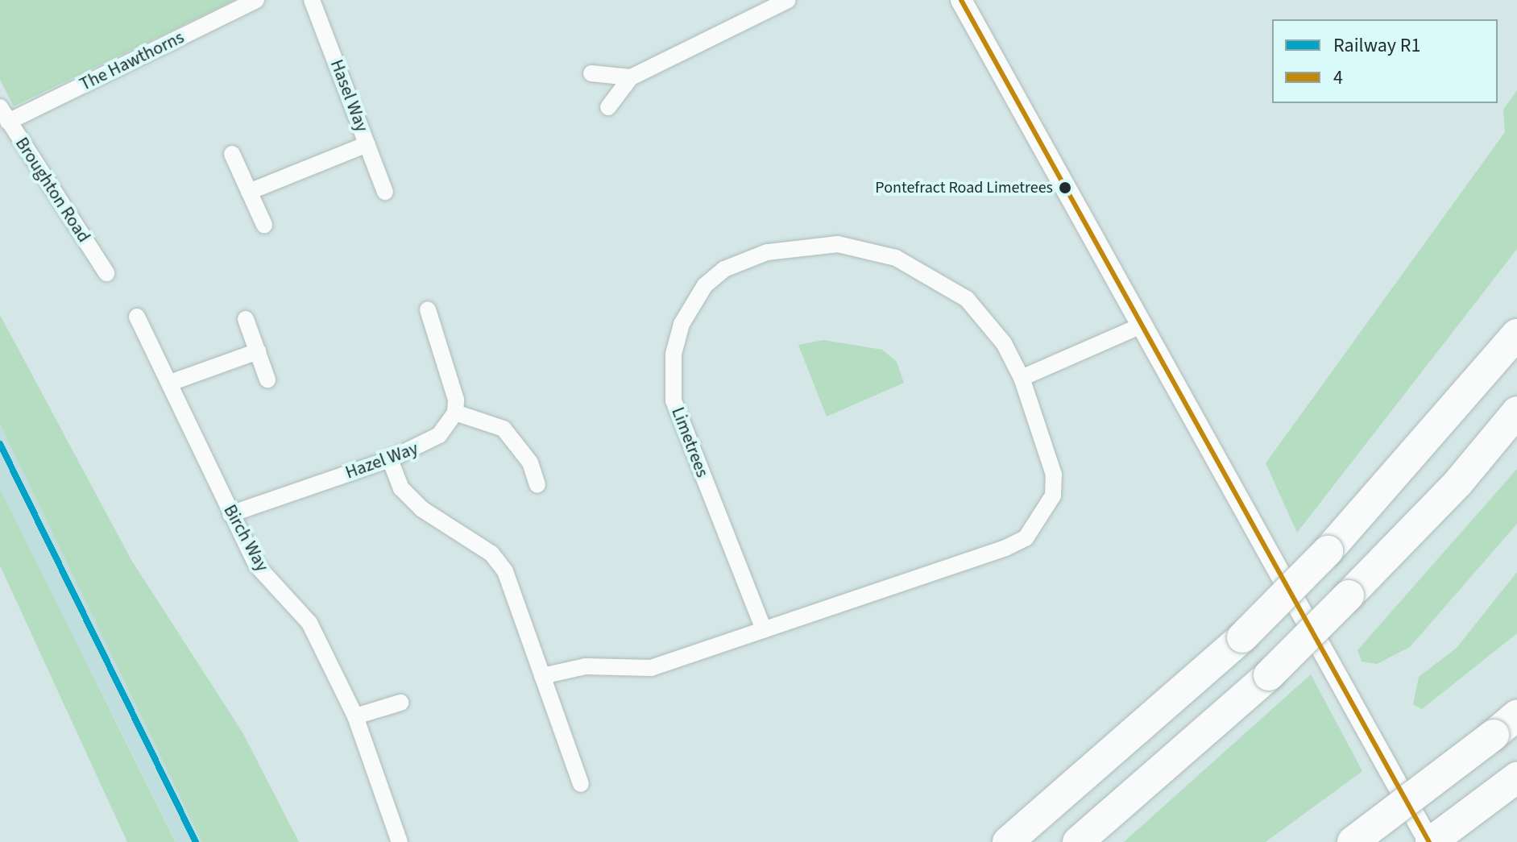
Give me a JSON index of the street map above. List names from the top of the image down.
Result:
{
  "streets": {
    "street": [
      "The Hawthorns",
      "Hasel Way",
      "Broughton Road",
      "Limetrees",
      "Hazel Way",
      "Birch Way"
    ]
  },
  "crossings": [
    ["The Hawthorns", "Broughton Road"],
    ["Hazel Way", "Birch Way"]
  ],
  "places": ["Pontefract Road Limetrees"],
  "lines": ["transit line 4", "rail line R1"],
  "legend": ["Railway R1", "4"]
}
